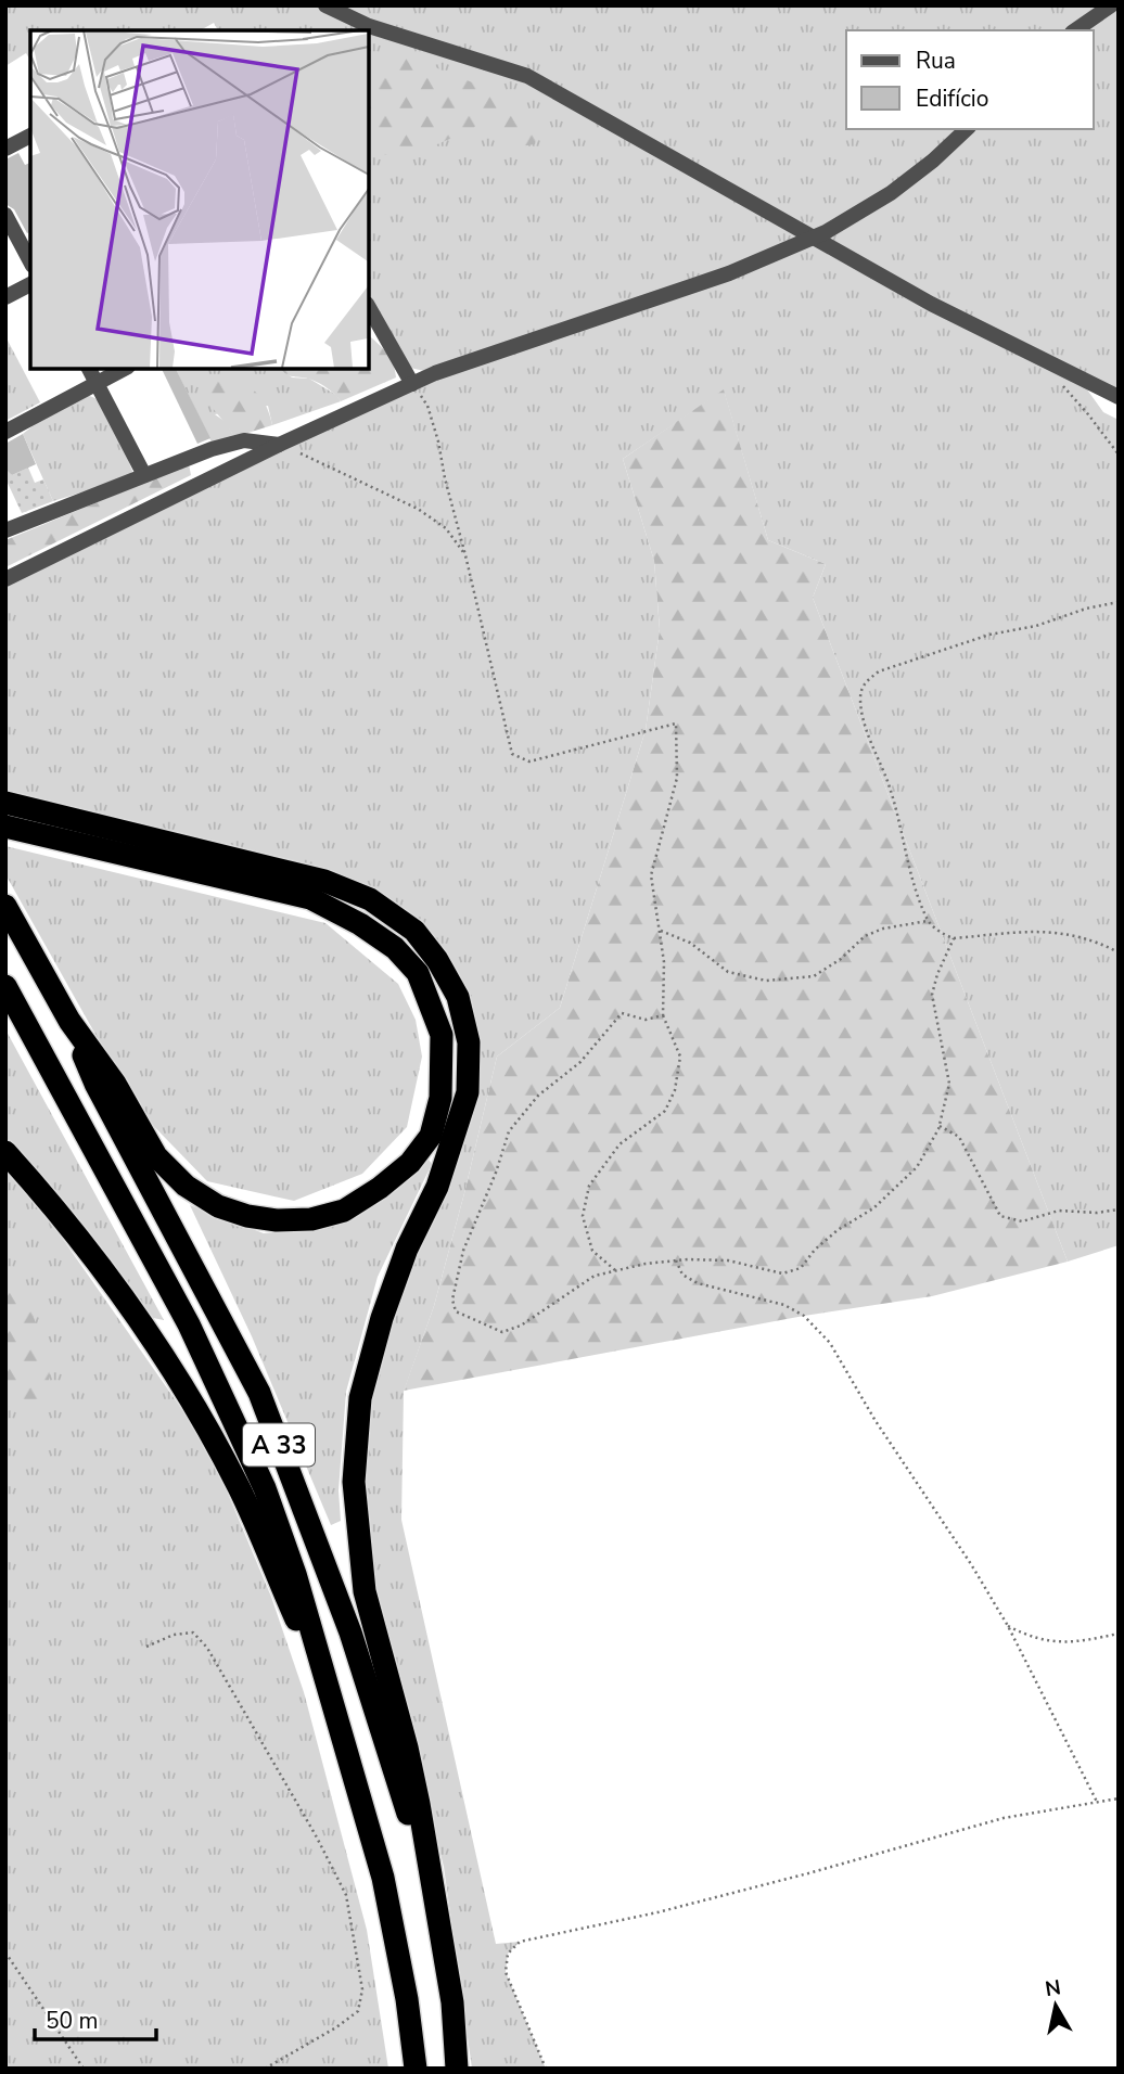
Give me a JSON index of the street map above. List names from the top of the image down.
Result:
{
  "streets": {
    "highway": ["A 33"]
  },
  "legend": ["Rua", "Edifício"],
  "scale_bar": "50 m",
  "north": "top"
}
